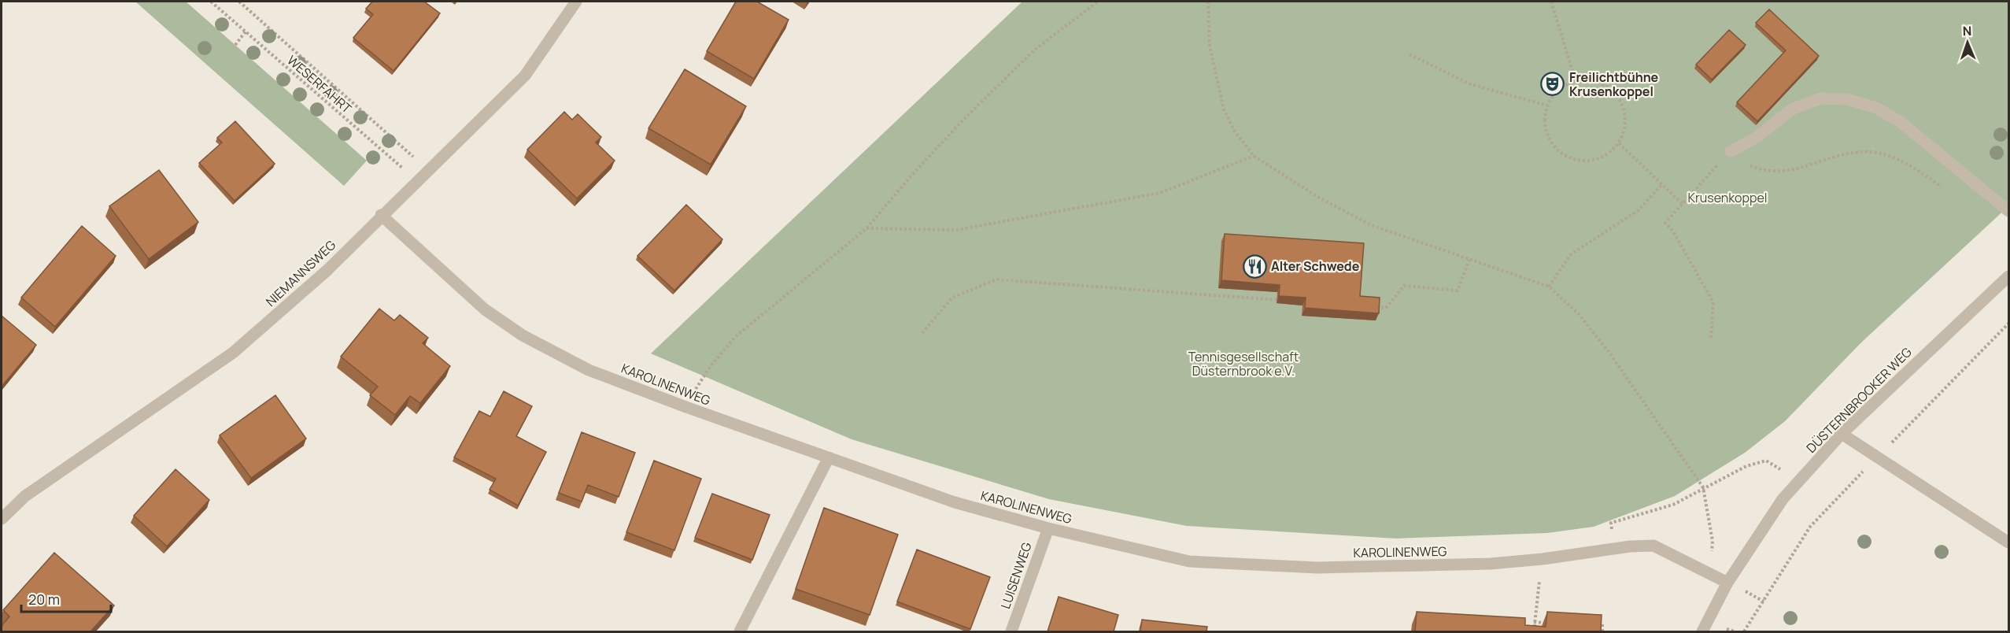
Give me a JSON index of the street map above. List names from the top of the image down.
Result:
{
  "streets": {
    "street": [
      "NIEMANNSWEG",
      "KAROLINENWEG",
      "DÜSTERNBROOKER WEG",
      "LUISENWEG"
    ],
    "path": ["WESERFAHRT"]
  },
  "crossings": [
    ["WESERFAHRT", "NIEMANNSWEG"],
    ["NIEMANNSWEG", "KAROLINENWEG"],
    ["KAROLINENWEG", "DÜSTERNBROOKER WEG"],
    ["KAROLINENWEG", "LUISENWEG"]
  ],
  "parks": ["Krusenkoppel", "Tennisgesellschaft Düsternbrook e.V."],
  "places": {
    "theatre": ["Freilichtbühne Krusenkoppel"],
    "restaurant": ["Alter Schwede"]
  },
  "scale_bar": "20 m",
  "north": "top"
}
